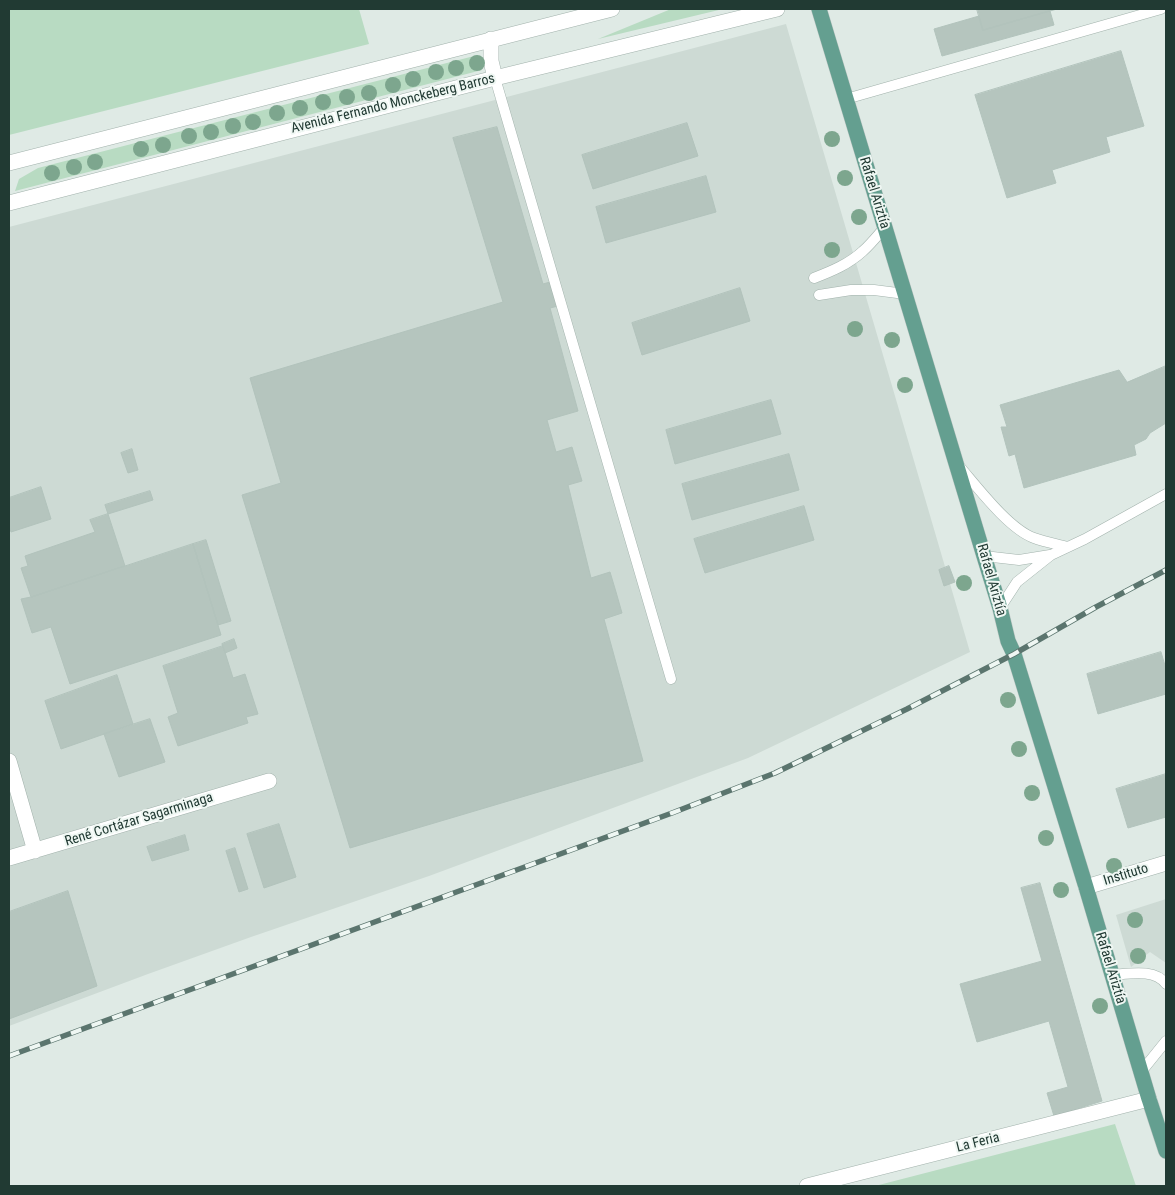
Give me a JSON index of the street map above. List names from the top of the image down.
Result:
{
  "streets": {
    "main road": ["Rafael Ariztía"],
    "street": [
      "Avenida Fernando Monckeberg Barros",
      "René Cortázar Sagarminaga",
      "Instituto",
      "La Feria"
    ]
  },
  "crossings": [
    ["Rafael Ariztía", "Instituto"],
    ["Rafael Ariztía", "La Feria"]
  ]
}
